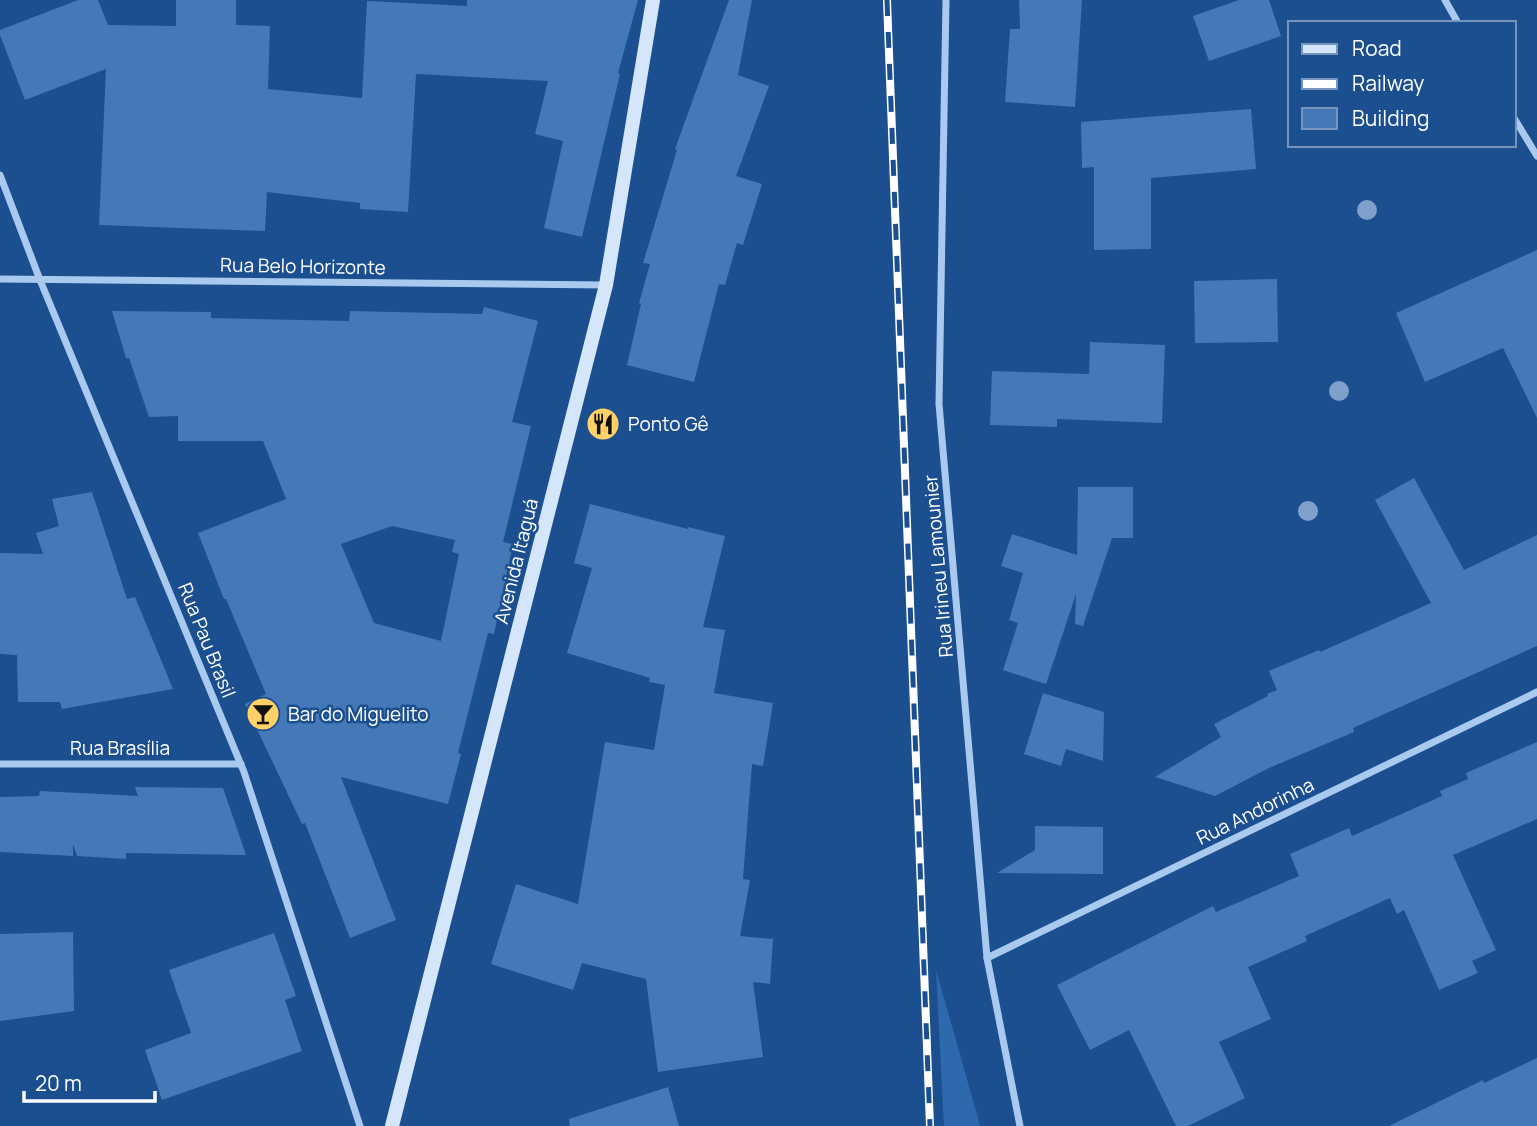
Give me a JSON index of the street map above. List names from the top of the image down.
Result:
{
  "streets": {
    "main road": ["Avenida Itaguá"],
    "street": [
      "Rua Belo Horizonte",
      "Rua Irineu Lamounier",
      "Rua Pau Brasil",
      "Rua Brasília",
      "Rua Andorinha"
    ]
  },
  "crossings": [
    ["Rua Belo Horizonte", "Avenida Itaguá"],
    ["Rua Belo Horizonte", "Rua Pau Brasil"],
    ["Rua Irineu Lamounier", "Rua Andorinha"],
    ["Rua Pau Brasil", "Rua Brasília"]
  ],
  "places": {
    "restaurant": ["Ponto Gê"],
    "bar": ["Bar do Miguelito"]
  },
  "legend": ["Road", "Railway", "Building"],
  "scale_bar": "20 m"
}
